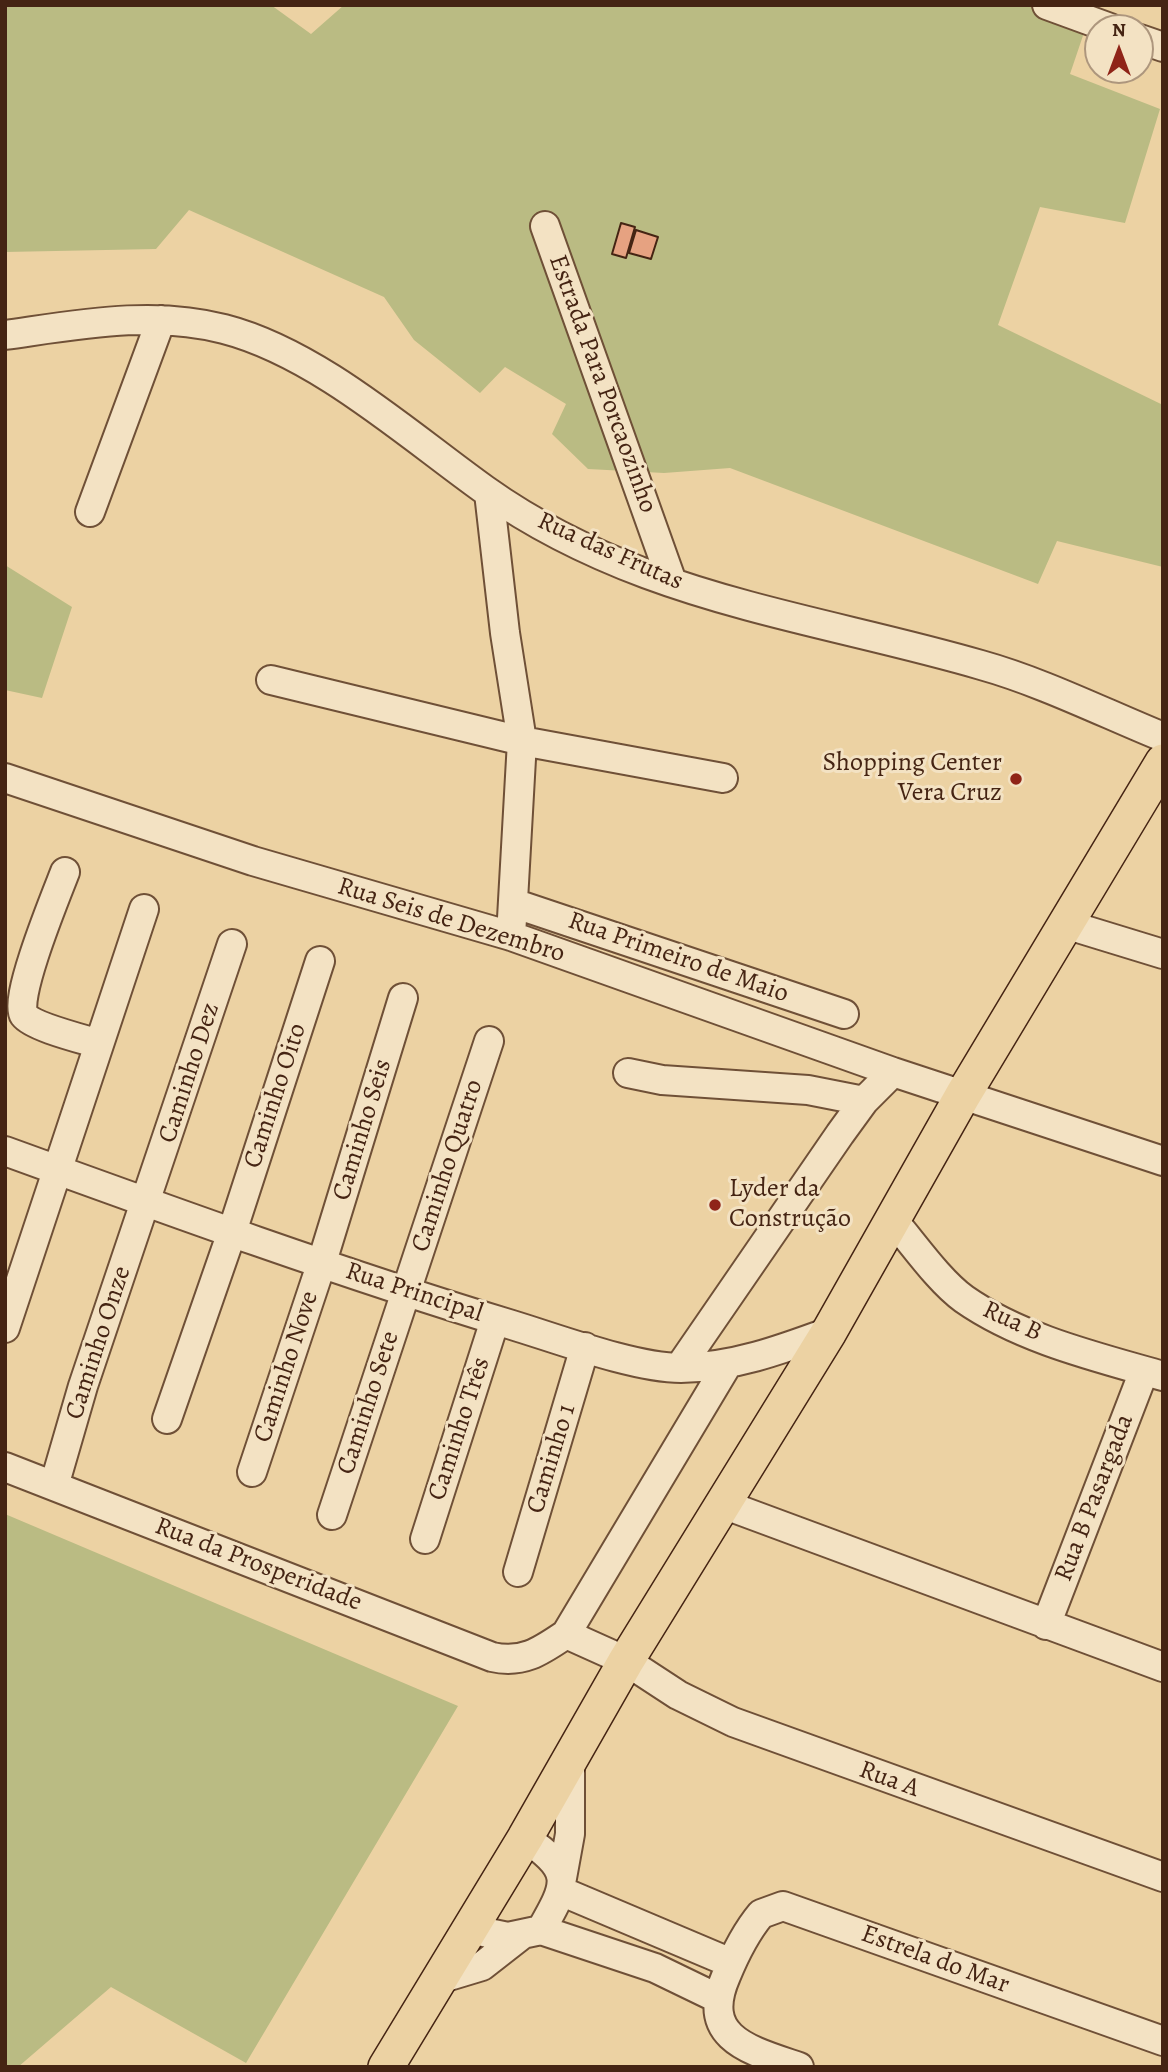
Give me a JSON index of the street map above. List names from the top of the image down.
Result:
{
  "streets": {
    "street": [
      "Estrada Para Porcaozinho",
      "Rua das Frutas",
      "Rua Seis de Dezembro",
      "Rua Primeiro de Maio",
      "Caminho Dez",
      "Caminho Oito",
      "Caminho Seis",
      "Caminho Quatro",
      "Rua Principal",
      "Rua B",
      "Caminho Onze",
      "Caminho Nove",
      "Caminho Sete",
      "Caminho Três",
      "Caminho 1",
      "Rua B Pasargada",
      "Rua da Prosperidade",
      "Rua A",
      "Estrela do Mar"
    ]
  },
  "crossings": [
    ["Estrada Para Porcaozinho", "Rua das Frutas"],
    ["Caminho Dez", "Rua Principal"],
    ["Caminho Dez", "Caminho Onze"],
    ["Caminho Oito", "Rua Principal"],
    ["Caminho Seis", "Rua Principal"],
    ["Caminho Seis", "Caminho Nove"],
    ["Caminho Quatro", "Rua Principal"],
    ["Caminho Quatro", "Caminho Sete"],
    ["Rua Principal", "Caminho Onze"],
    ["Rua Principal", "Caminho Nove"],
    ["Rua Principal", "Caminho Sete"],
    ["Rua Principal", "Caminho Três"],
    ["Rua Principal", "Caminho 1"],
    ["Rua B", "Rua B Pasargada"],
    ["Caminho Onze", "Rua da Prosperidade"],
    ["Rua da Prosperidade", "Rua A"]
  ],
  "places": ["Shopping Center Vera Cruz", "Lyder da Construção"],
  "north": "top"
}
